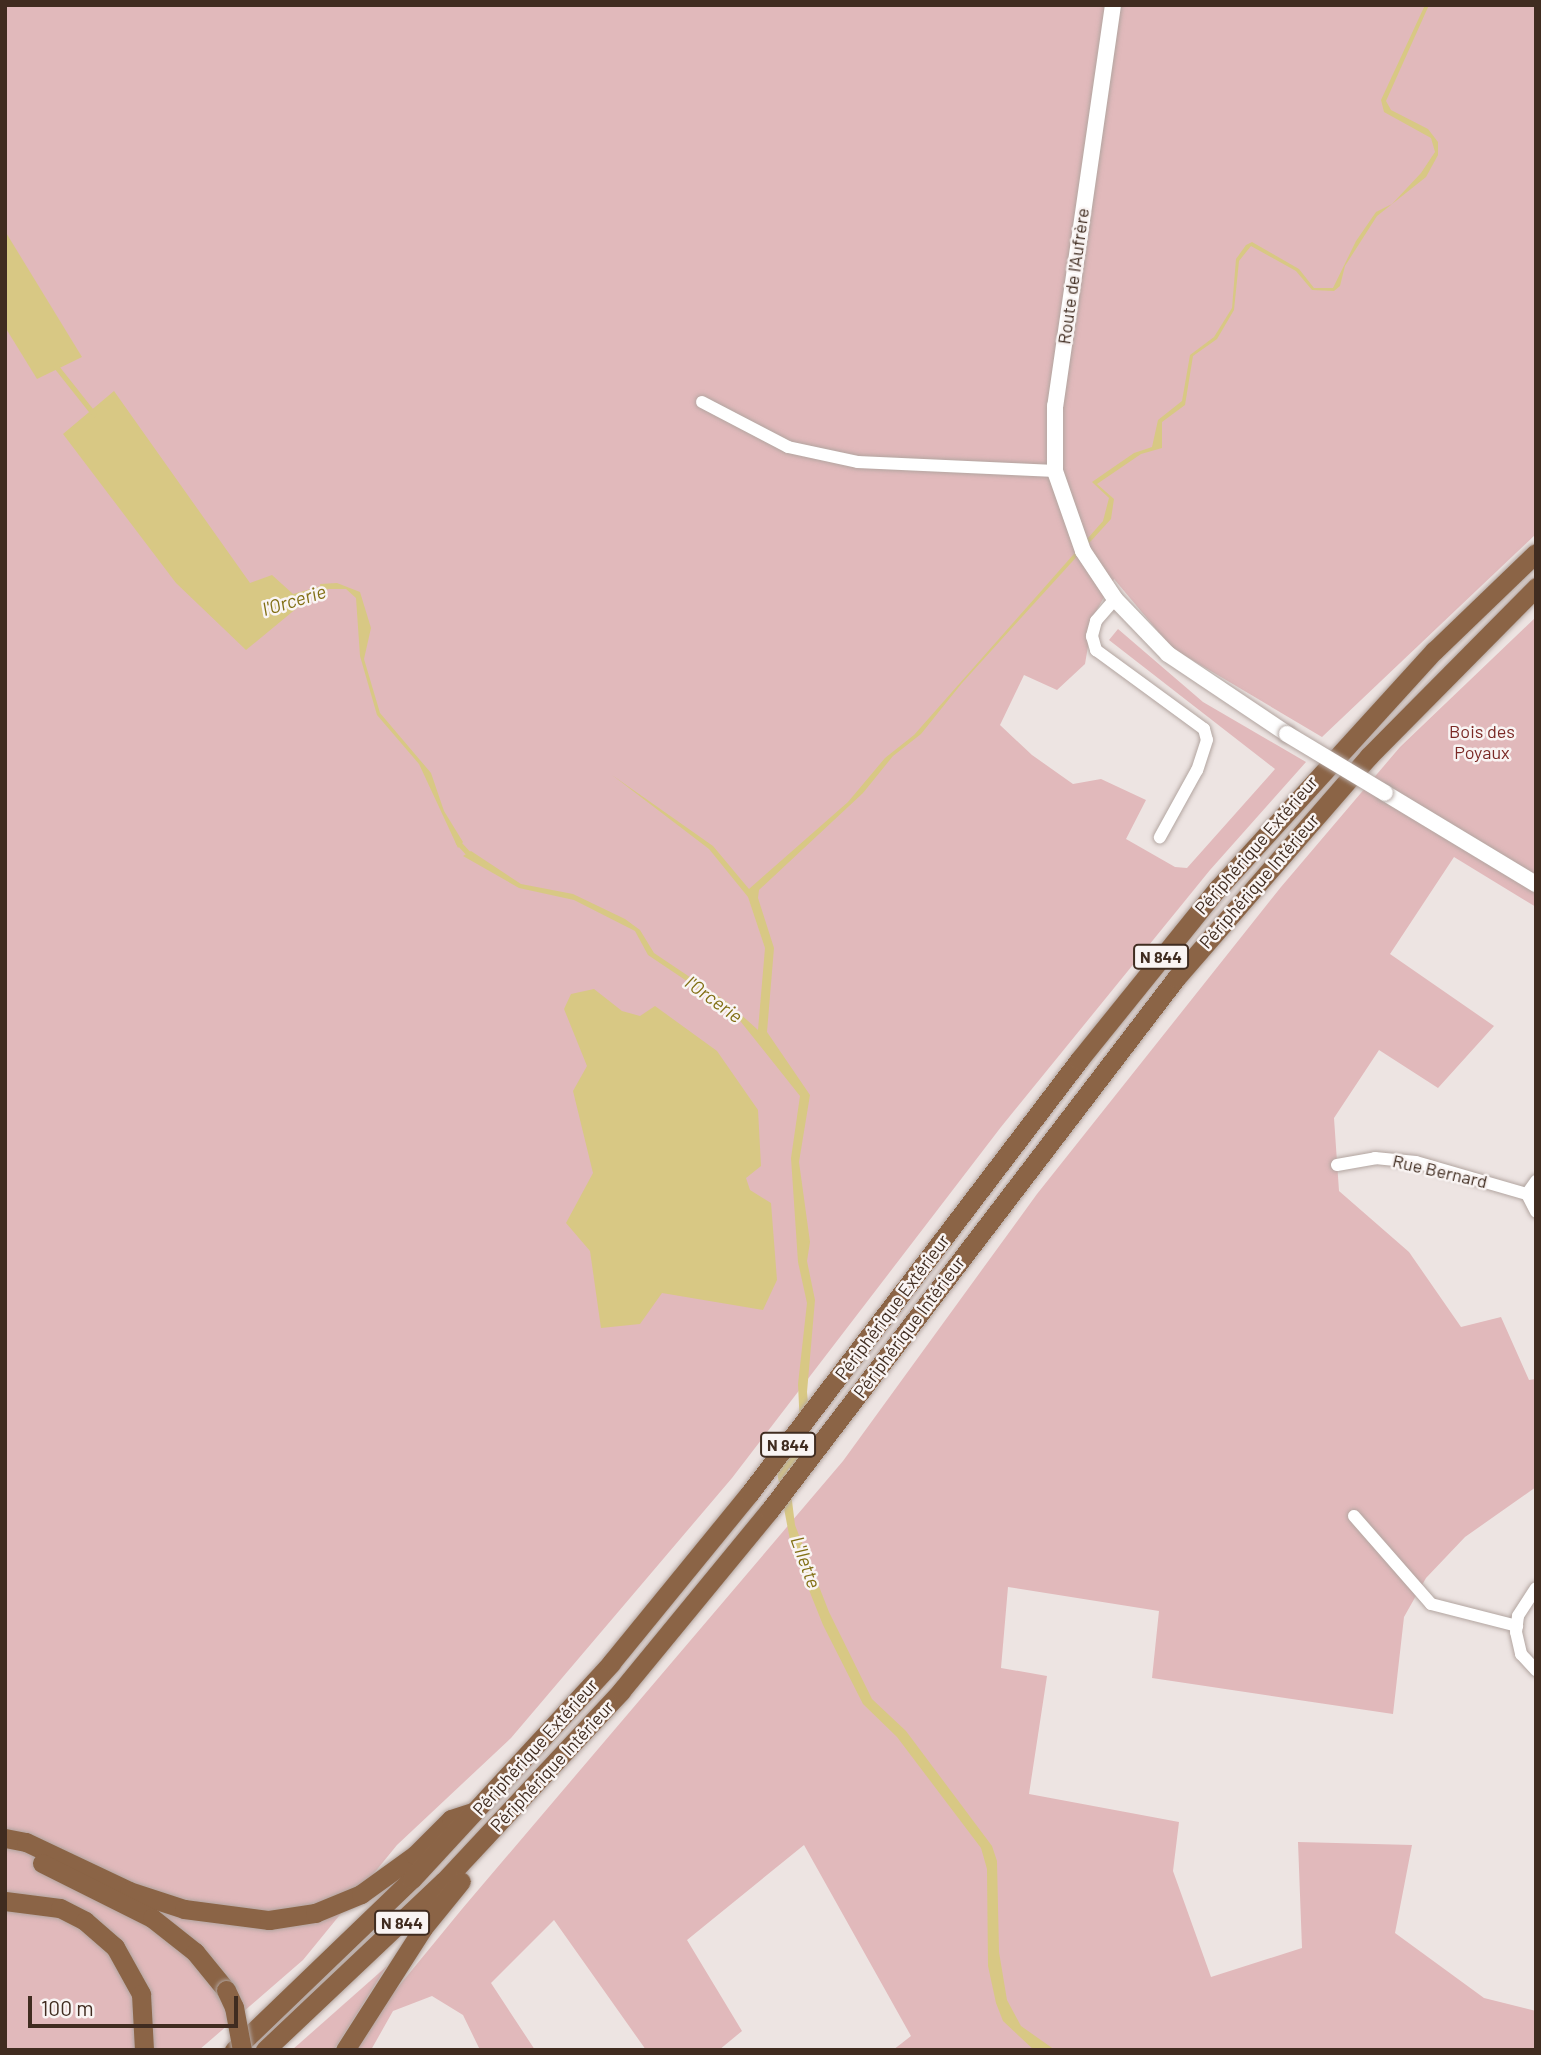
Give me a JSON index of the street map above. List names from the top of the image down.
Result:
{
  "streets": {
    "highway": ["Périphérique Extérieur", "Périphérique Intérieur", "N 844"],
    "street": ["Route de l'Aufrère", "Rue Bernard"]
  },
  "water": ["l'Orcerie", "L'Ilette"],
  "parks": ["Bois des Poyaux"],
  "scale_bar": "100 m"
}
